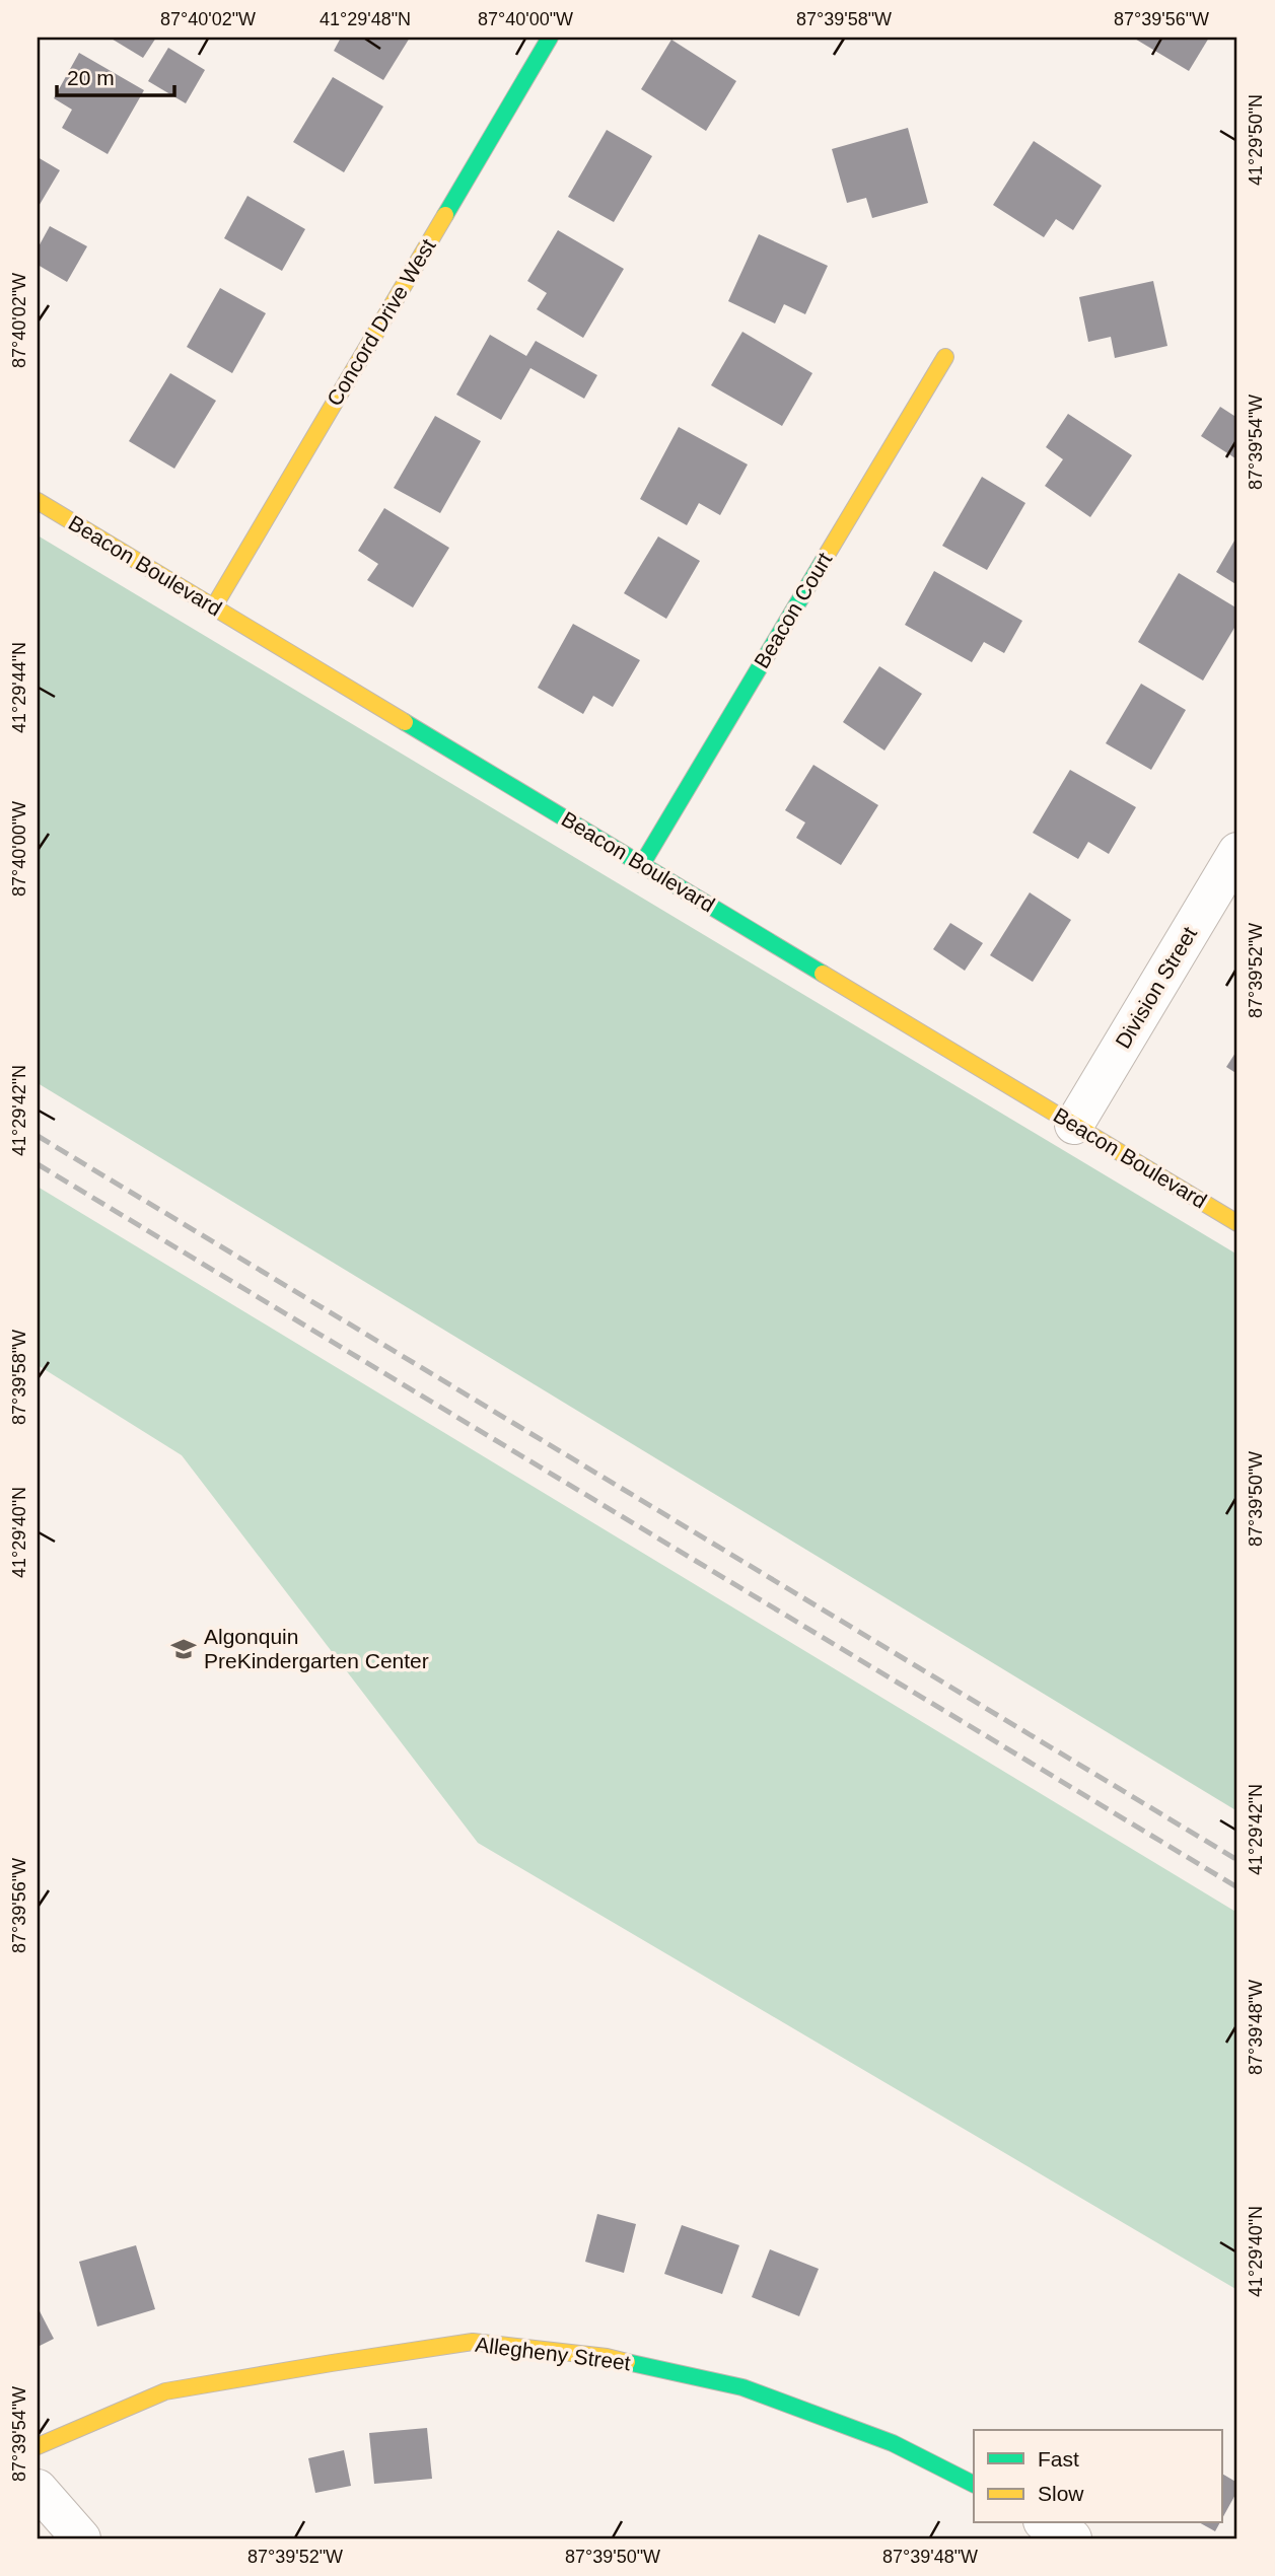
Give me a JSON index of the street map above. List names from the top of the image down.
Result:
{
  "streets": {
    "street": [
      "Concord Drive West",
      "Beacon Boulevard",
      "Beacon Court",
      "Division Street",
      "Allegheny Street"
    ]
  },
  "crossings": [
    ["Concord Drive West", "Beacon Boulevard"],
    ["Beacon Boulevard", "Beacon Court"],
    ["Beacon Boulevard", "Division Street"]
  ],
  "places": {
    "school or university": ["Algonquin PreKindergarten Center"]
  },
  "legend": ["Fast", "Slow"],
  "scale_bar": "20 m",
  "coordinates": [
    "87°40'02\"W",
    "41°29'48\"N",
    "87°40'00\"W",
    "87°39'58\"W",
    "87°39'56\"W",
    "41°29'50\"N",
    "87°39'54\"W",
    "41°29'44\"N",
    "87°39'52\"W",
    "41°29'42\"N",
    "87°39'50\"W",
    "41°29'40\"N",
    "87°39'48\"W"
  ]
}
